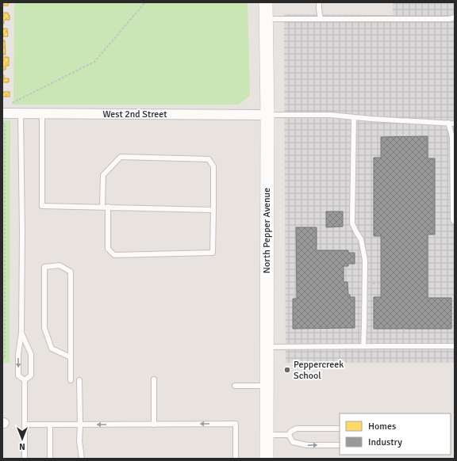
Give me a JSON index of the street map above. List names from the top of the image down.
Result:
{
  "streets": {
    "main road": ["North Pepper Avenue"],
    "street": ["West 2nd Street"]
  },
  "crossings": [
    ["West 2nd Street", "North Pepper Avenue"]
  ],
  "places": ["Peppercreek School"],
  "legend": ["Homes", "Industry"],
  "north": "bottom"
}
